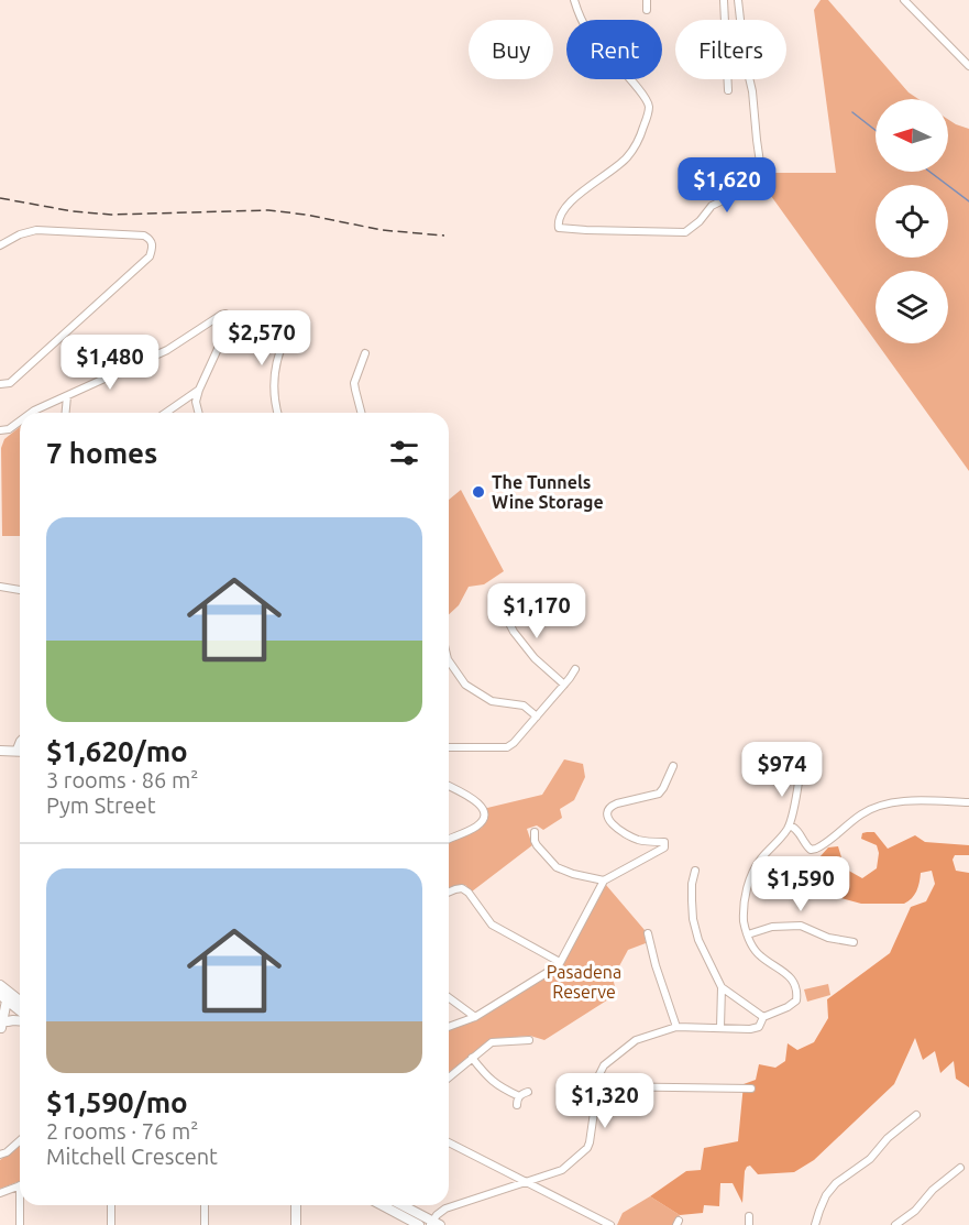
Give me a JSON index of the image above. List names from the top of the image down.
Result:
{
  "parks": ["Pasadena Reserve"],
  "places": ["The Tunnels Wine Storage"],
  "north": "left",
  "page": {
    "chip": ["Buy", "Rent", "Filters"],
    "price": [
      "$1,620",
      "$2,570",
      "$1,480",
      "$1,170",
      "$974",
      "$1,590",
      "$1,320"
    ],
    "heading": "7 homes",
    "list": [
      {
        "name": "$1,620/mo",
        "note": "3 rooms · 86 m² · Pym Street"
      },
      {
        "name": "$1,590/mo",
        "note": "2 rooms · 76 m² · Mitchell Crescent"
      }
    ]
  }
}
